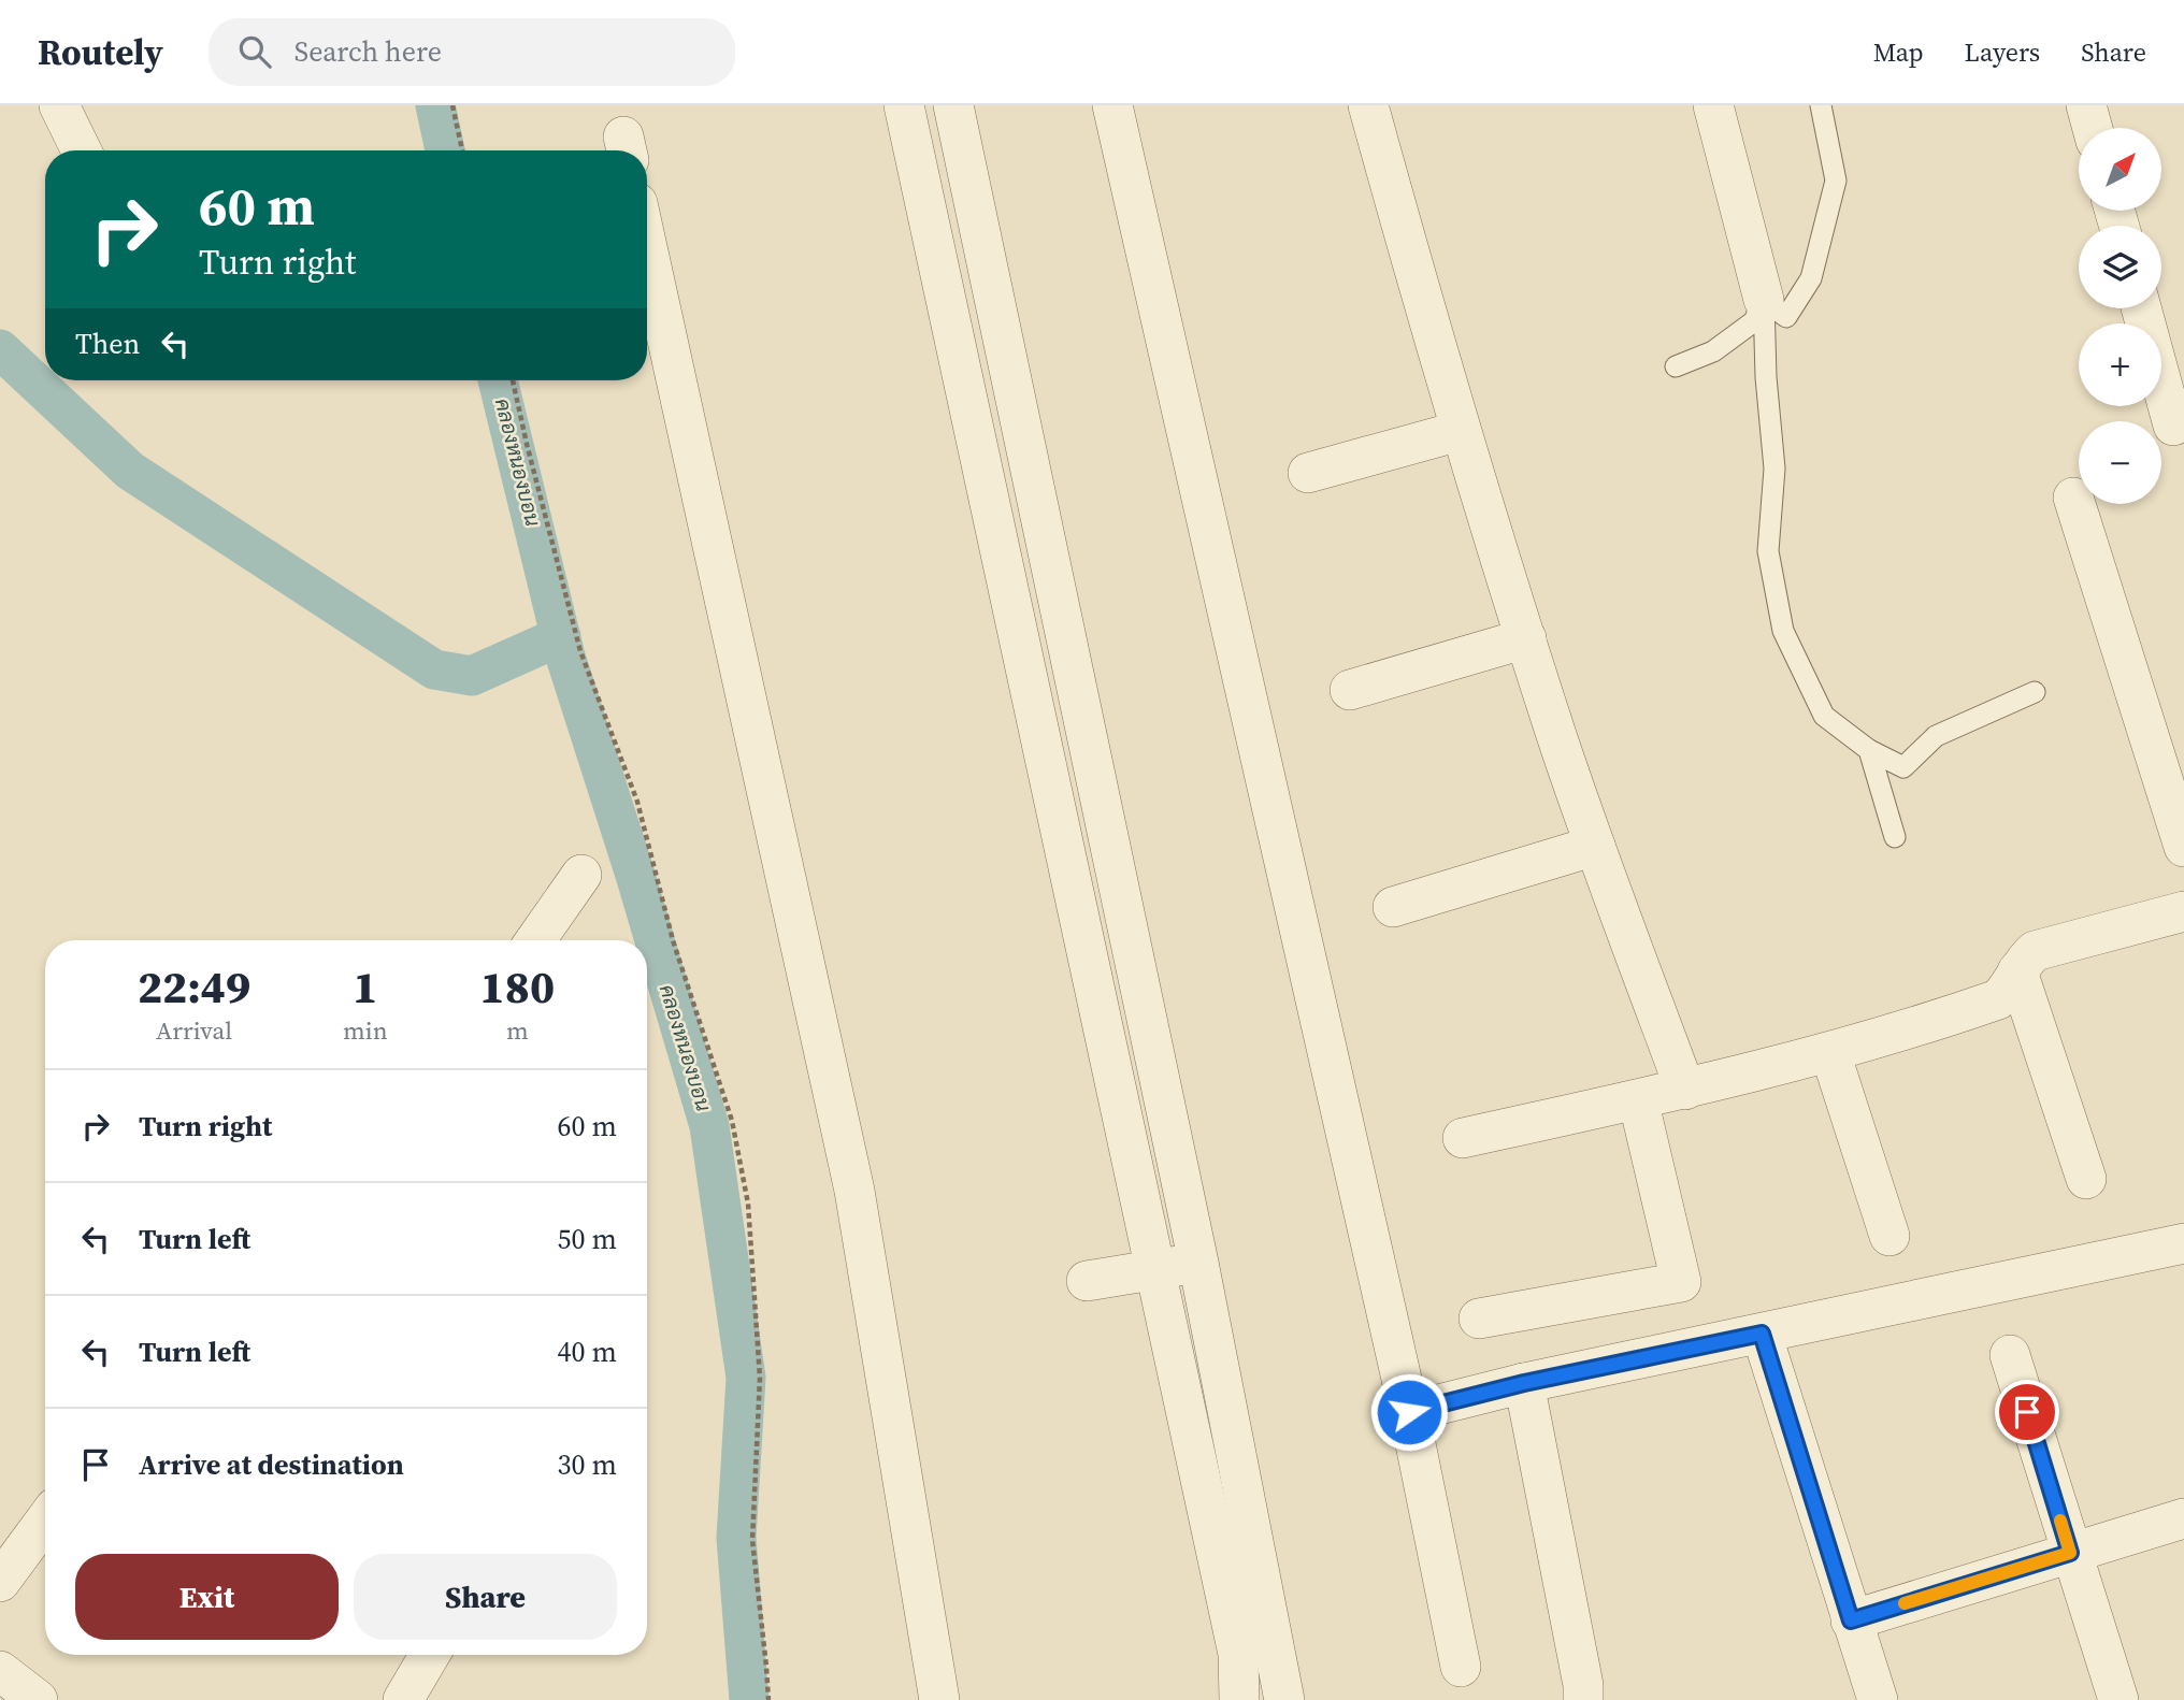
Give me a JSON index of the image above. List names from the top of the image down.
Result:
{
  "water": ["คลองหนองบอน"],
  "north": "top right",
  "page": {
    "header": "Routely",
    "search": "Search here",
    "nav": ["Map", "Layers", "Share"],
    "map_buttons": ["+", "−"],
    "turn": ["60 m", "Turn right"],
    "then": "Then",
    "eta": [
      "22:49",
      "Arrival",
      "1",
      "min",
      "180",
      "m"
    ],
    "list": [
      {
        "name": "Turn right",
        "value": "60 m"
      },
      {
        "name": "Turn left",
        "value": "50 m"
      },
      {
        "name": "Turn left",
        "value": "40 m"
      },
      {
        "name": "Arrive at destination",
        "value": "30 m"
      }
    ],
    "buttons": ["Exit", "Share"]
  }
}
